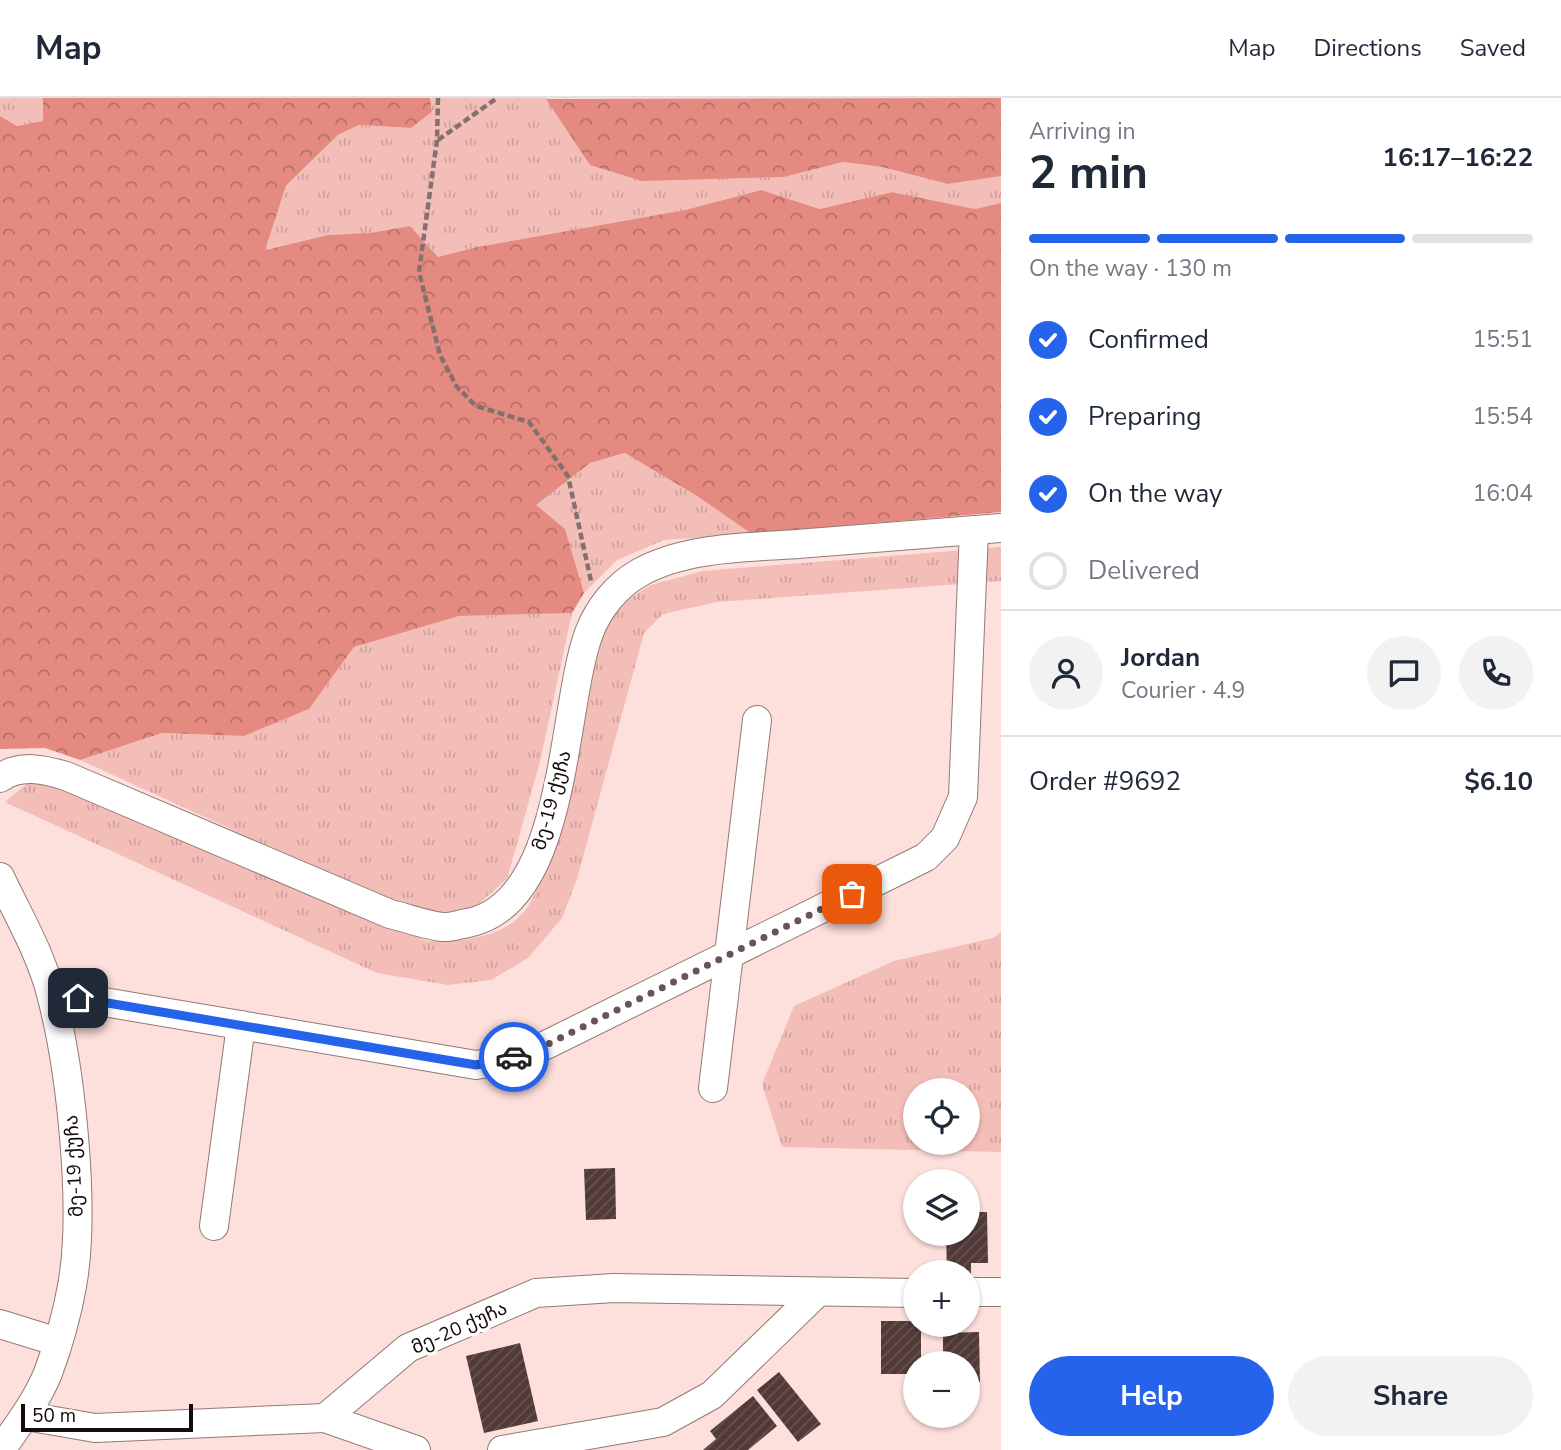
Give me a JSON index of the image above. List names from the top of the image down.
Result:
{
  "streets": {
    "street": ["მე-19 ქუჩა", "მე-20 ქუჩა"]
  },
  "scale_bar": "50 m",
  "page": {
    "header": "Map",
    "nav": ["Map", "Directions", "Saved"],
    "heading": ["2 min", "Arriving in", "16:17–16:22"],
    "panel": [
      "Jordan",
      "Courier · 4.9",
      "Order #9692",
      "$6.10"
    ],
    "bar": "On the way · 130 m",
    "list": [
      ["Confirmed", "15:51"],
      ["Preparing", "15:54"],
      ["On the way", "16:04"],
      "Delivered"
    ],
    "map_buttons": ["+", "−"],
    "buttons": ["Help", "Share"],
    "scale": "50 m"
  }
}
